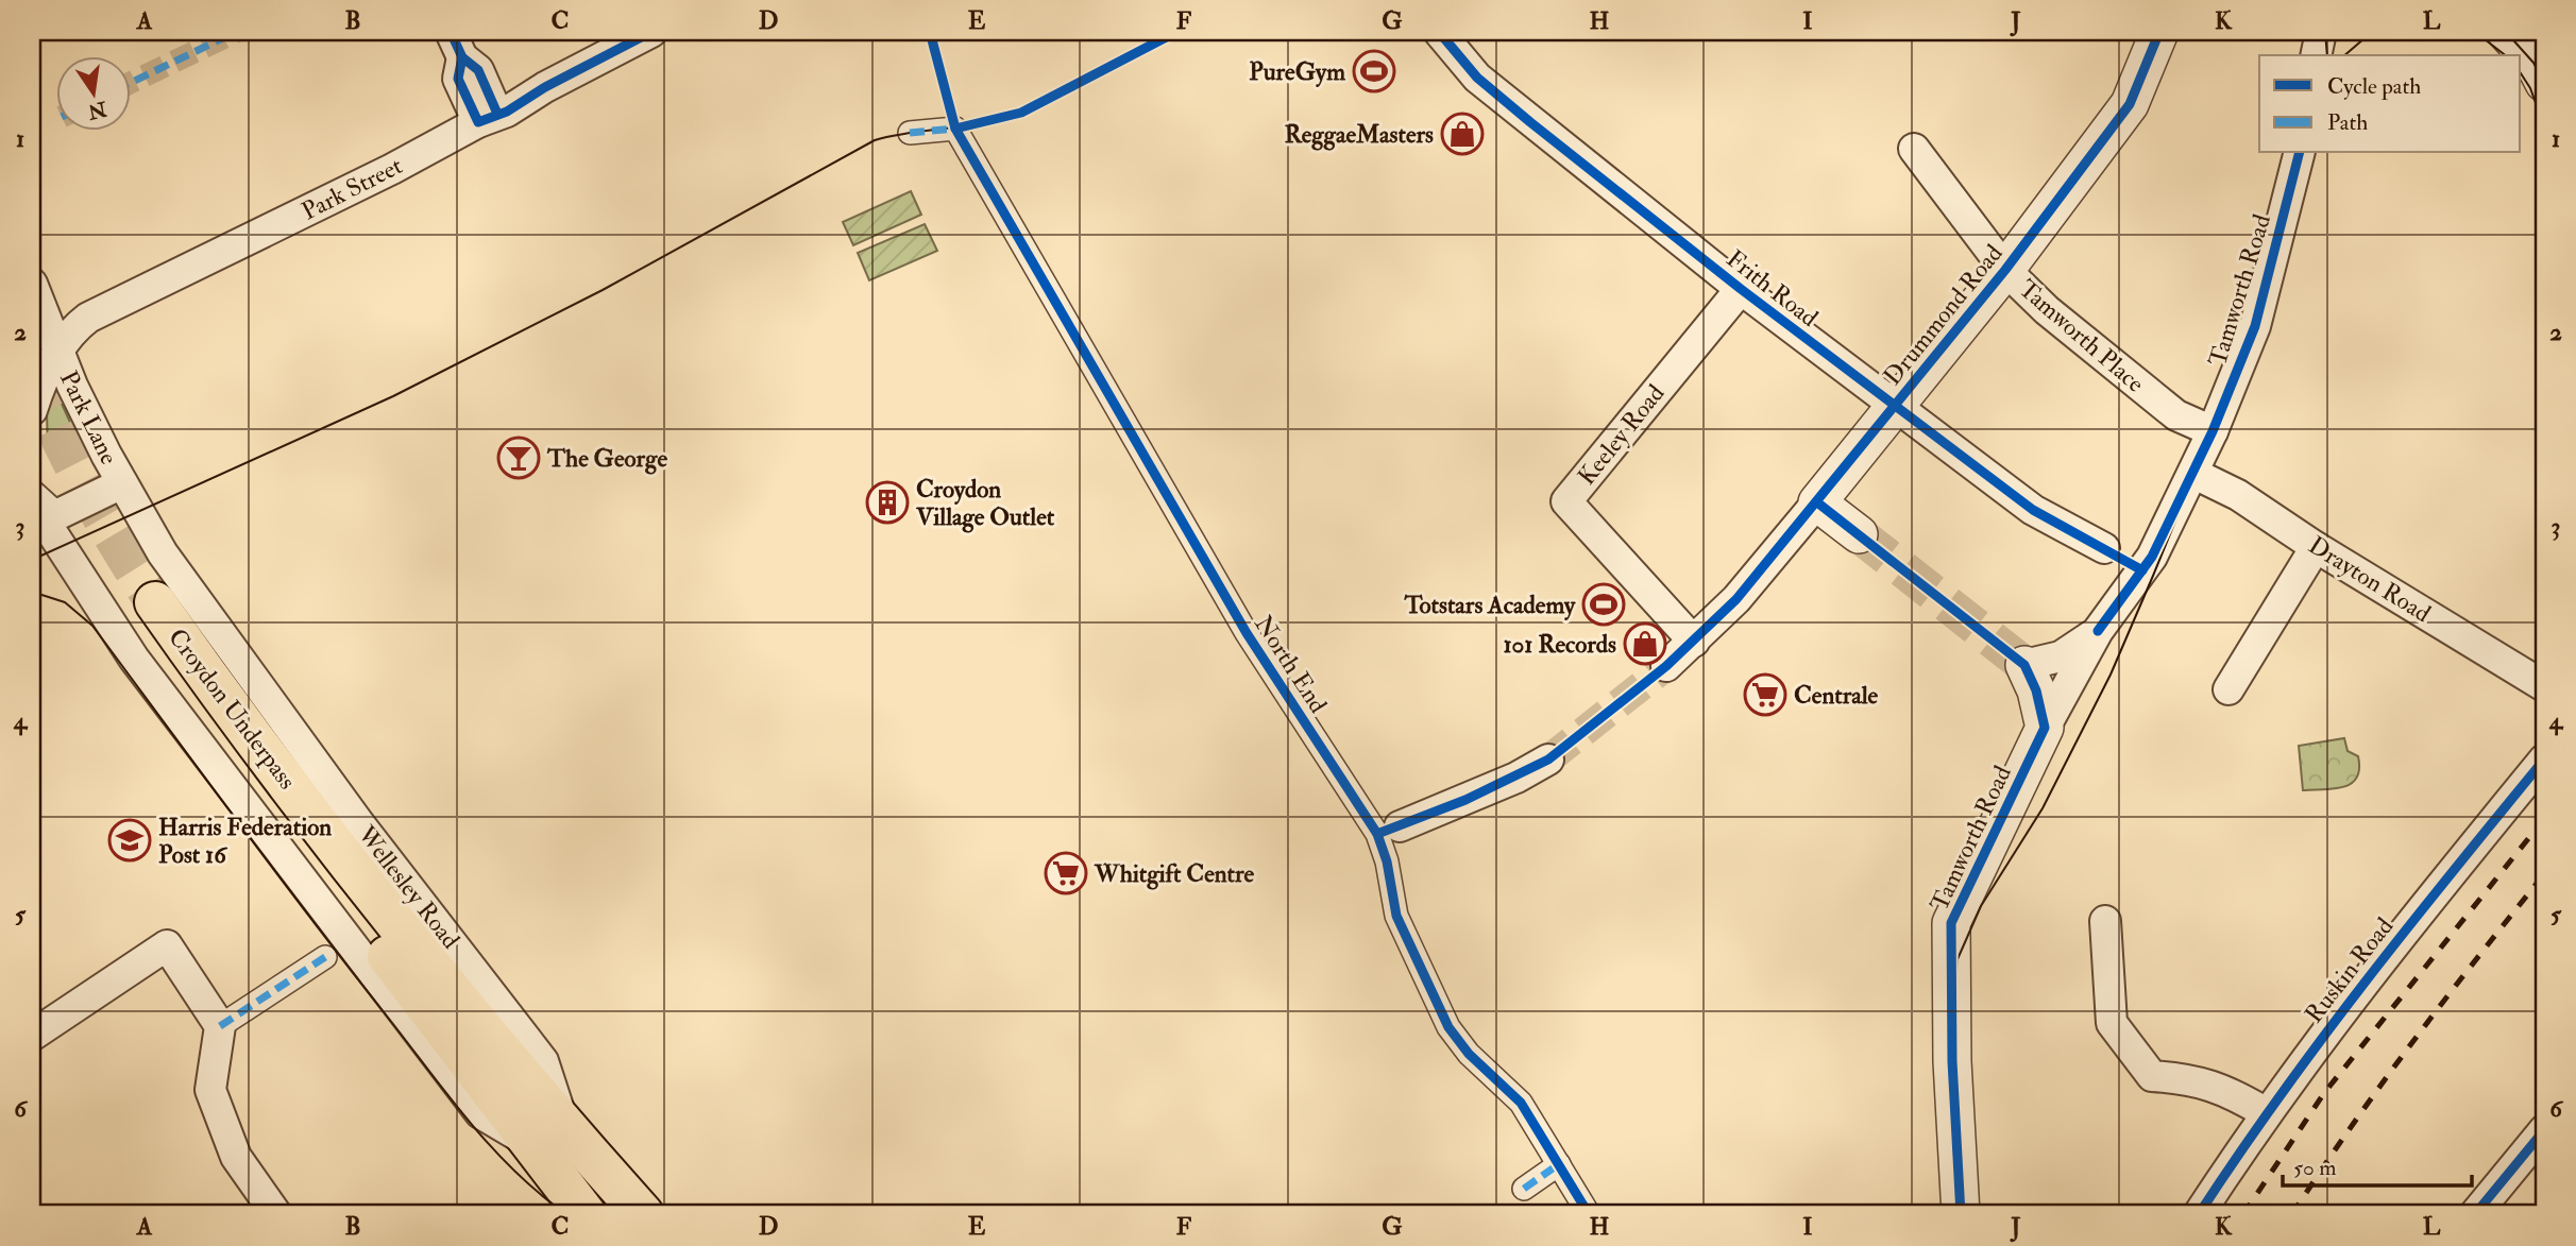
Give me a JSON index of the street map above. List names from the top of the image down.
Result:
{
  "streets": {
    "main road": ["Croydon Underpass", "Wellesley Road"],
    "street": [
      "Park Street",
      "Frith Road",
      "Tamworth Road",
      "Drummond Road",
      "Tamworth Place",
      "Park Lane",
      "Keeley Road",
      "Drayton Road",
      "North End",
      "Ruskin Road"
    ]
  },
  "crossings": [
    ["Park Street", "Park Lane"],
    ["Frith Road", "Drummond Road"],
    ["Frith Road", "Keeley Road"],
    ["Tamworth Road", "Tamworth Place"],
    ["Tamworth Road", "Drayton Road"],
    ["Drummond Road", "Tamworth Place"],
    ["Drummond Road", "Keeley Road"],
    ["Park Lane", "Wellesley Road"],
    ["Croydon Underpass", "Wellesley Road"]
  ],
  "places": {
    "sports": ["PureGym", "Totstars Academy"],
    "shop": ["ReggaeMasters", "101 Records"],
    "bar": ["The George"],
    "building": ["Croydon Village Outlet"],
    "supermarket": ["Centrale", "Whitgift Centre"],
    "school or university": ["Harris Federation Post 16"]
  },
  "legend": ["Cycle path", "Path"],
  "scale_bar": "50 m",
  "north": "bottom",
  "grid": {
    "columns": [
      "A",
      "B",
      "C",
      "D",
      "E",
      "F",
      "G",
      "H",
      "I",
      "J",
      "K",
      "L"
    ],
    "rows": [
      "1",
      "2",
      "3",
      "4",
      "5",
      "6"
    ]
  }
}
